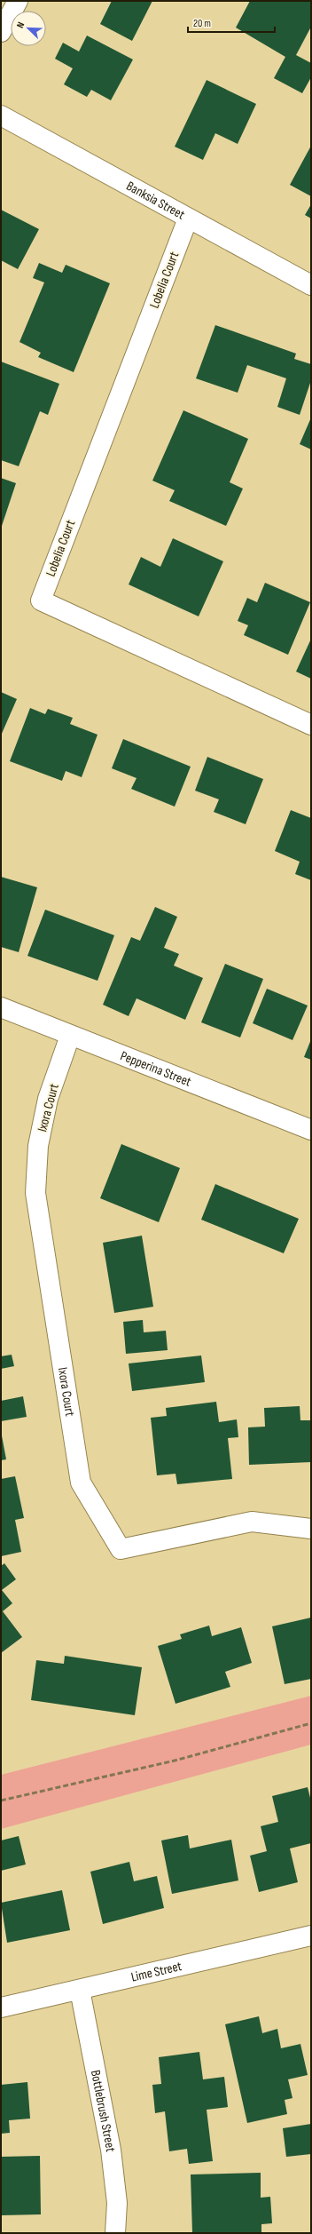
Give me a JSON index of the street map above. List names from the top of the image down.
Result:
{
  "streets": {
    "street": [
      "Banksia Street",
      "Lobelia Court",
      "Pepperina Street",
      "Ixora Court",
      "Lime Street",
      "Bottlebrush Street"
    ]
  },
  "crossings": [
    ["Banksia Street", "Lobelia Court"],
    ["Pepperina Street", "Ixora Court"],
    ["Lime Street", "Bottlebrush Street"]
  ],
  "scale_bar": "20 m",
  "north": "top left"
}
